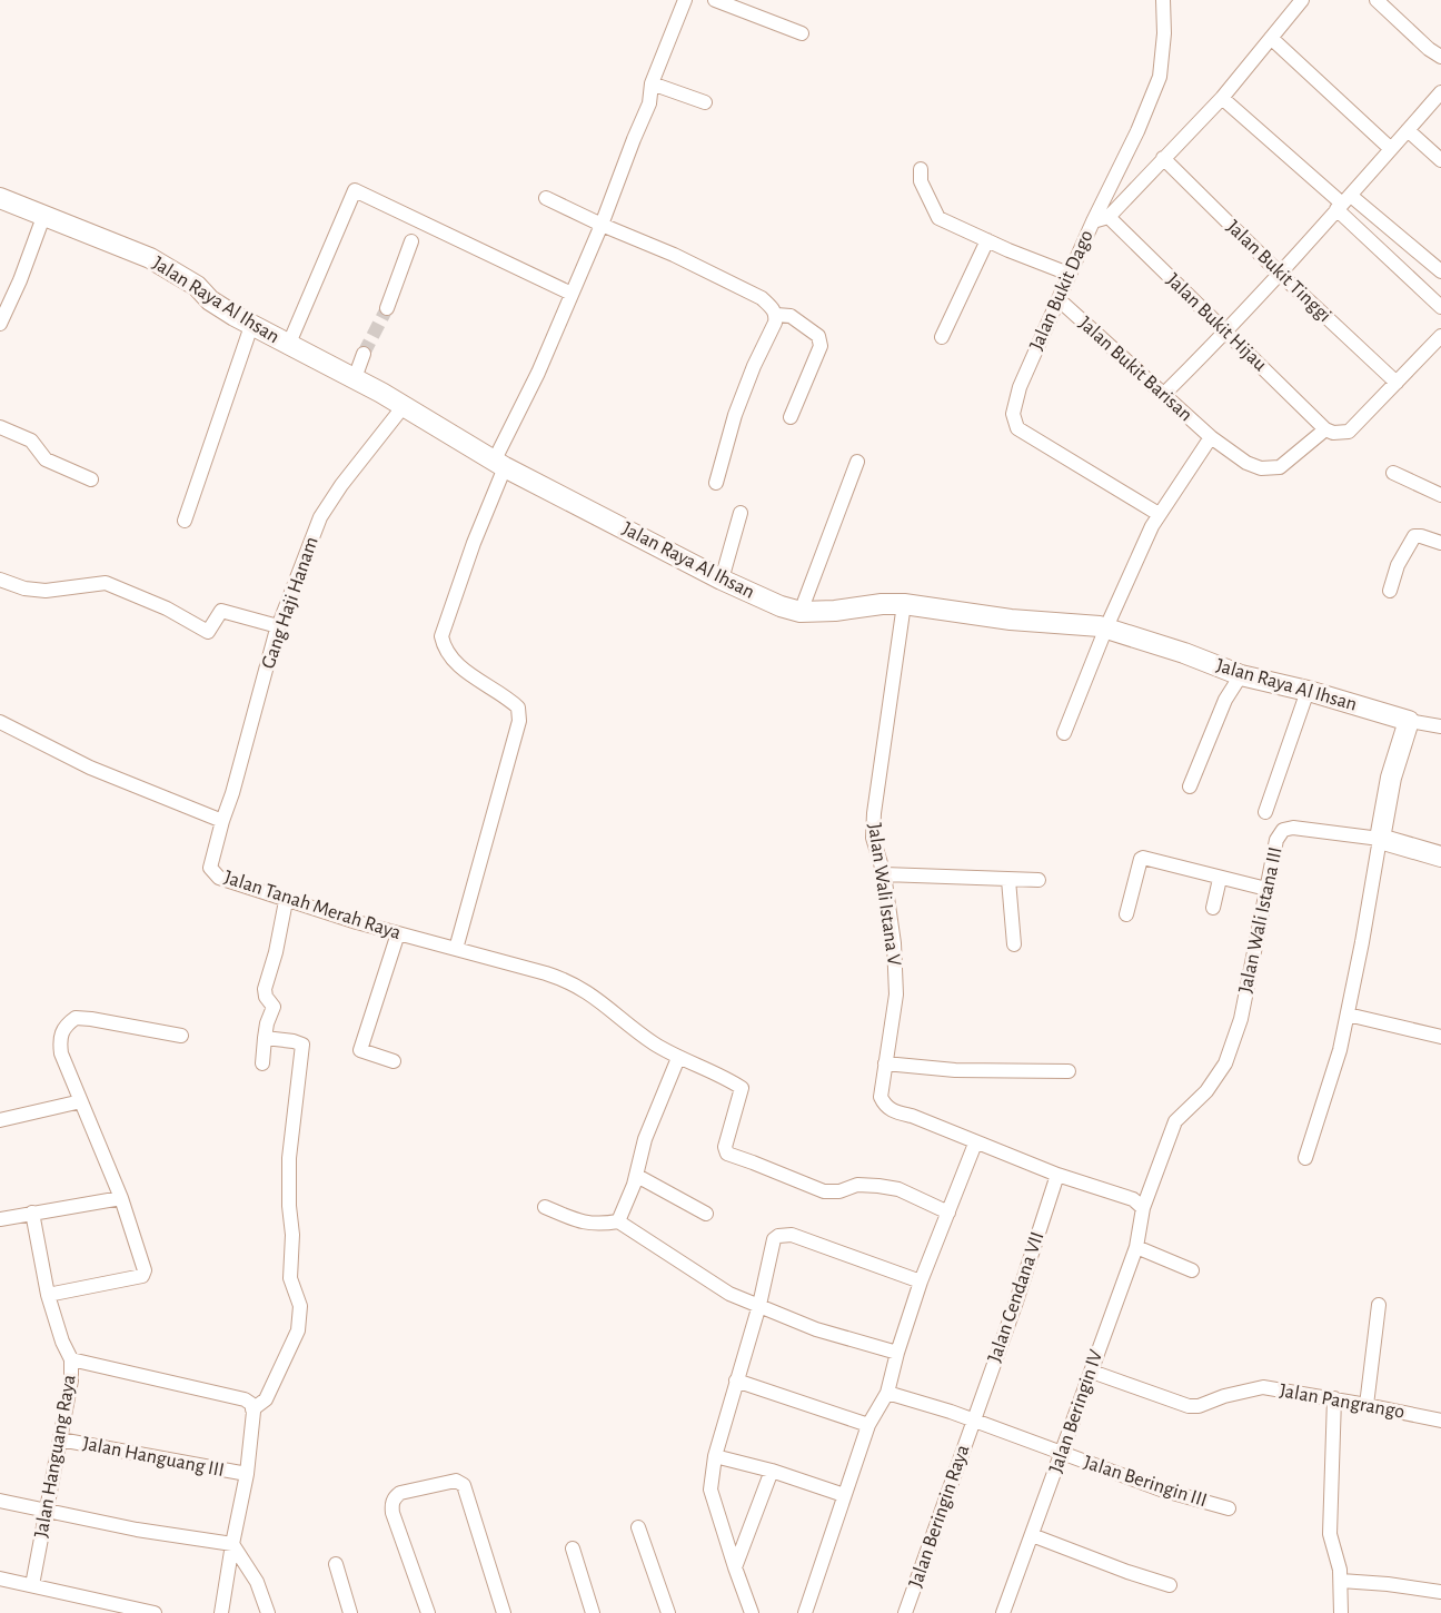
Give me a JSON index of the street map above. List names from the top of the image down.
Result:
{
  "streets": {
    "street": [
      "Jalan Bukit Tinggi",
      "Jalan Bukit Dago",
      "Jalan Raya Al Ihsan",
      "Jalan Bukit Hijau",
      "Jalan Bukit Barisan",
      "Gang Haji Hanam",
      "Jalan Wali Istana V",
      "Jalan Tanah Merah Raya",
      "Jalan Wali Istana III",
      "Jalan Cendana VII",
      "Jalan Pangrango",
      "Jalan Beringin IV",
      "Jalan Hanguang Raya",
      "Jalan Hanguang III",
      "Jalan Beringin III",
      "Jalan Beringin Raya"
    ]
  },
  "crossings": [
    ["Jalan Bukit Dago", "Jalan Bukit Barisan"],
    ["Jalan Raya Al Ihsan", "Gang Haji Hanam"],
    ["Jalan Raya Al Ihsan", "Jalan Wali Istana V"],
    ["Jalan Bukit Hijau", "Jalan Bukit Barisan"],
    ["Gang Haji Hanam", "Jalan Tanah Merah Raya"],
    ["Jalan Wali Istana V", "Jalan Wali Istana III"],
    ["Jalan Wali Istana V", "Jalan Cendana VII"],
    ["Jalan Wali Istana V", "Jalan Beringin IV"],
    ["Jalan Wali Istana III", "Jalan Beringin IV"],
    ["Jalan Cendana VII", "Jalan Beringin III"],
    ["Jalan Cendana VII", "Jalan Beringin Raya"],
    ["Jalan Pangrango", "Jalan Beringin IV"],
    ["Jalan Beringin IV", "Jalan Beringin III"],
    ["Jalan Hanguang Raya", "Jalan Hanguang III"],
    ["Jalan Beringin III", "Jalan Beringin Raya"]
  ]
}
